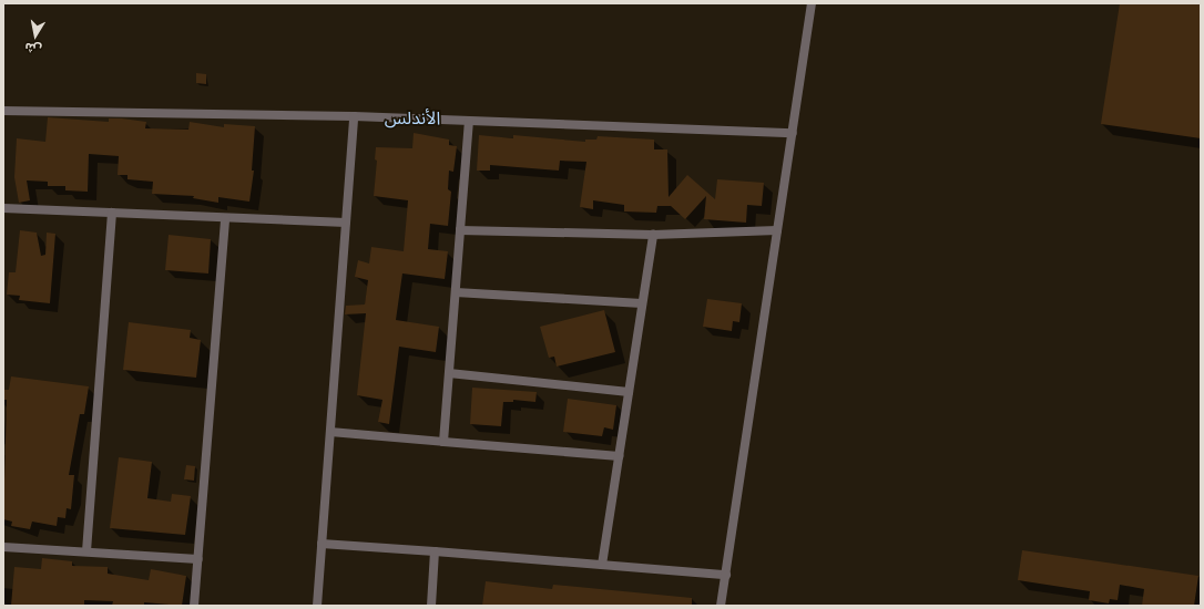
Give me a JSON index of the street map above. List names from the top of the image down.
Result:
{
  "districts": ["الأندلس"],
  "north": "bottom"
}
